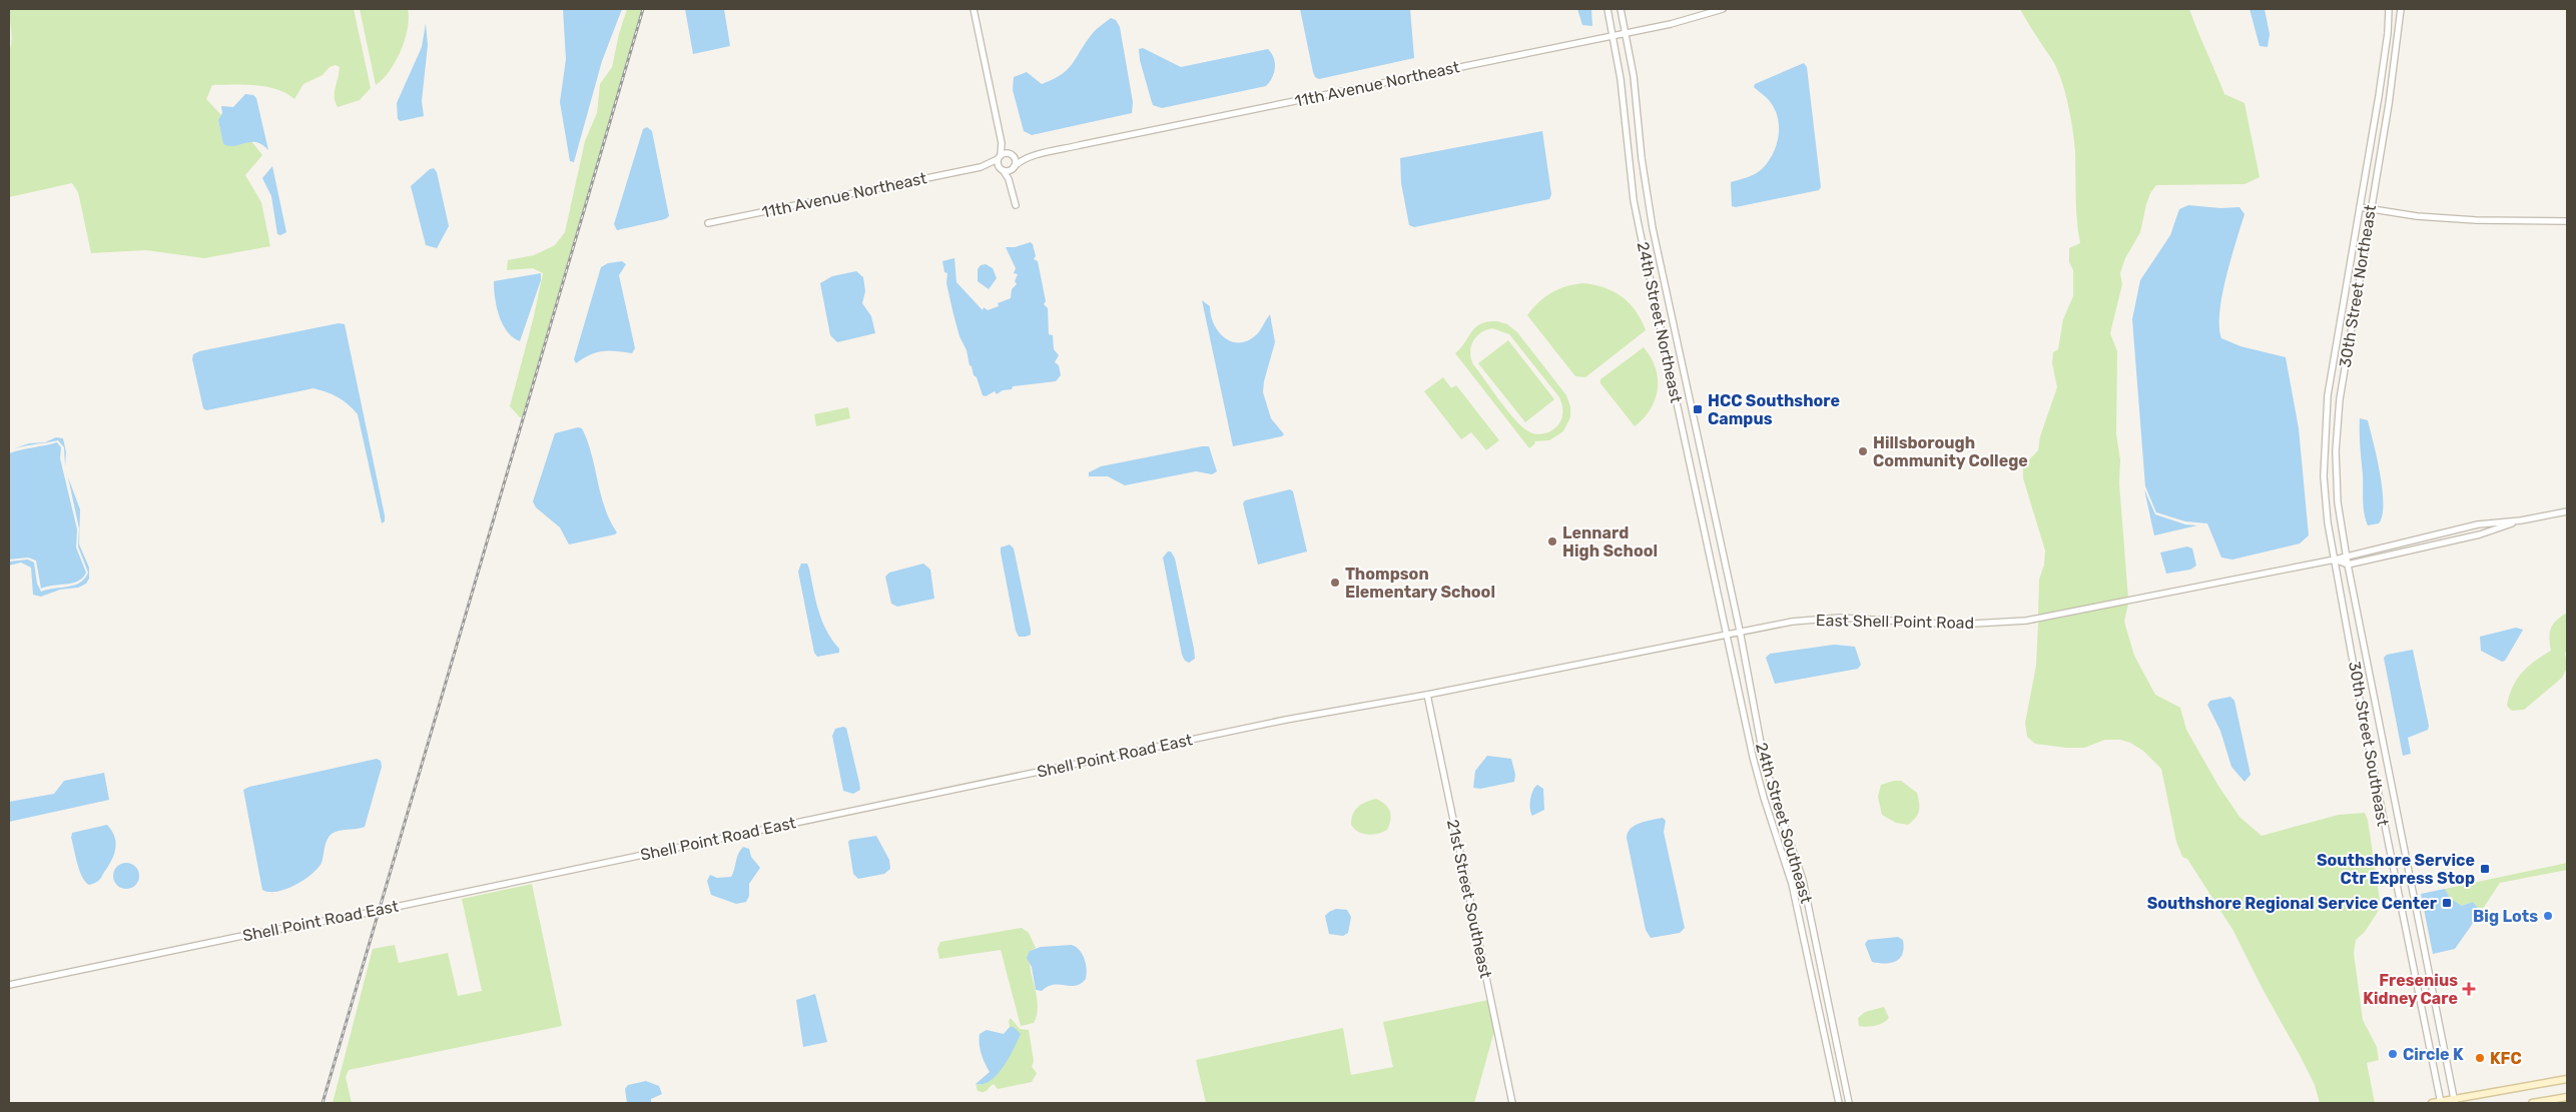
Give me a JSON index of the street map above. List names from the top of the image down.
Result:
{
  "streets": {
    "street": [
      "11th Avenue Northeast",
      "30th Street Northeast",
      "24th Street Northeast",
      "East Shell Point Road",
      "30th Street Southeast",
      "Shell Point Road East",
      "24th Street Southeast",
      "21st Street Southeast"
    ]
  },
  "crossings": [
    ["11th Avenue Northeast", "24th Street Northeast"],
    ["30th Street Northeast", "East Shell Point Road"],
    ["30th Street Northeast", "30th Street Southeast"],
    ["24th Street Northeast", "East Shell Point Road"],
    ["24th Street Northeast", "24th Street Southeast"],
    ["East Shell Point Road", "30th Street Southeast"],
    ["East Shell Point Road", "Shell Point Road East"],
    ["East Shell Point Road", "24th Street Southeast"],
    ["East Shell Point Road", "21st Street Southeast"],
    ["Shell Point Road East", "21st Street Southeast"]
  ],
  "places": {
    "transit": ["HCC Southshore Campus", "Southshore Service Ctr Express Stop", "Southshore Regional Service Center"],
    "other": [
      "Hillsborough Community College",
      "Lennard High School",
      "Thompson Elementary School",
      "Big Lots",
      "Circle K",
      "KFC"
    ],
    "health": ["Fresenius Kidney Care"]
  }
}
